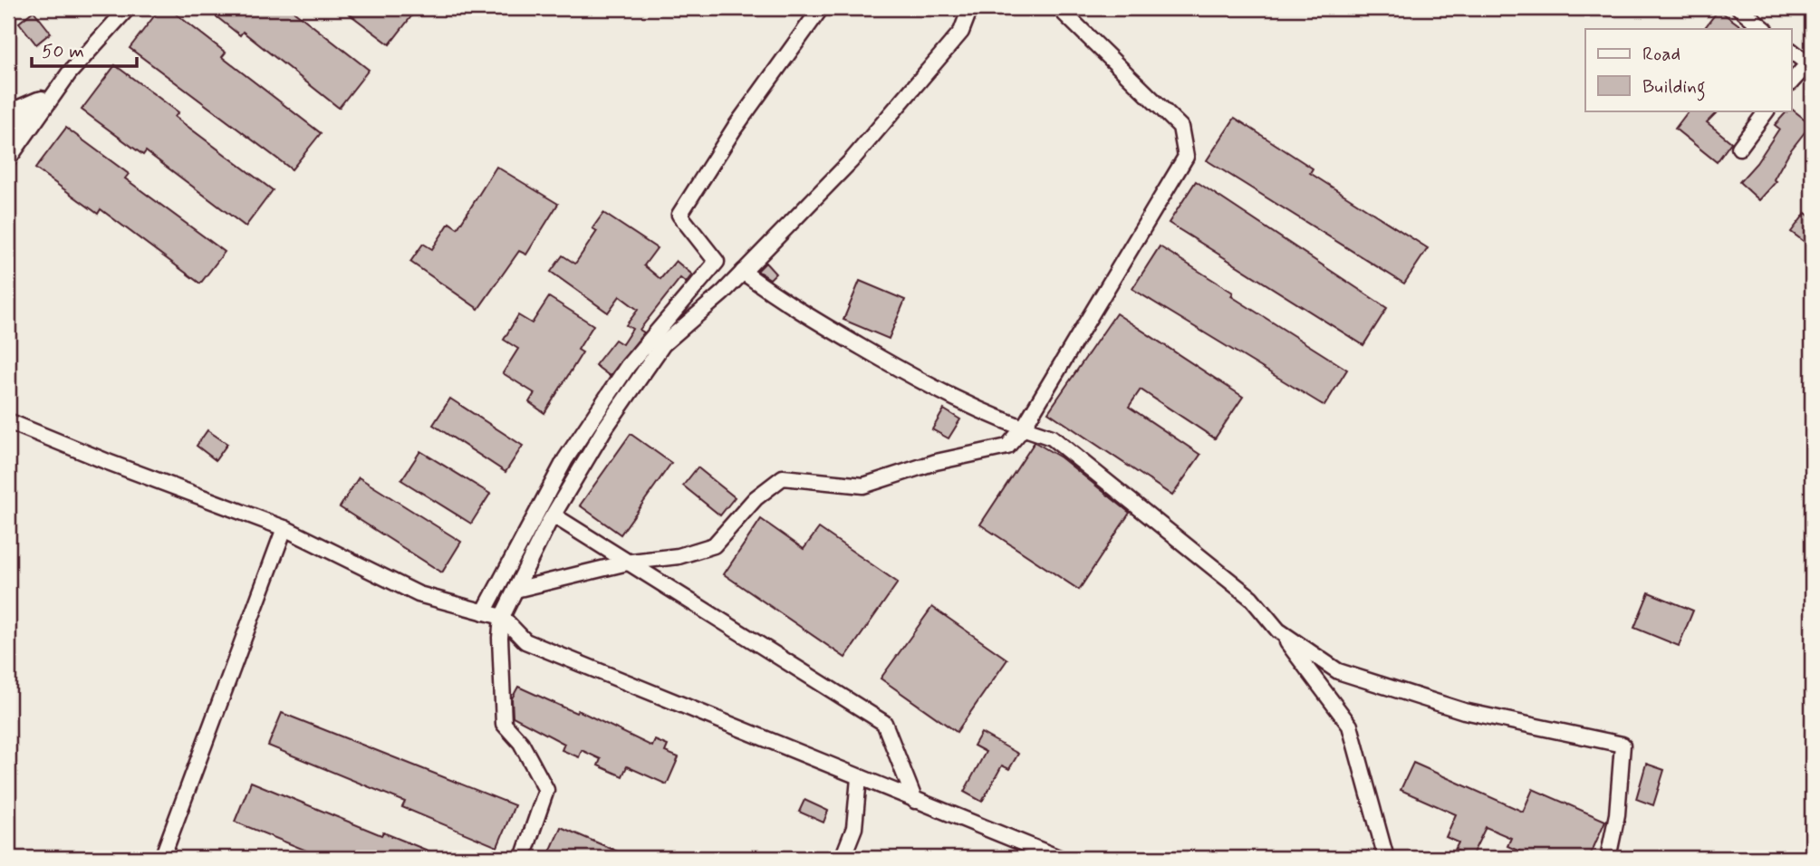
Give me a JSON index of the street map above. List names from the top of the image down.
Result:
{
  "legend": ["Road", "Building"],
  "scale_bar": "50 m"
}
